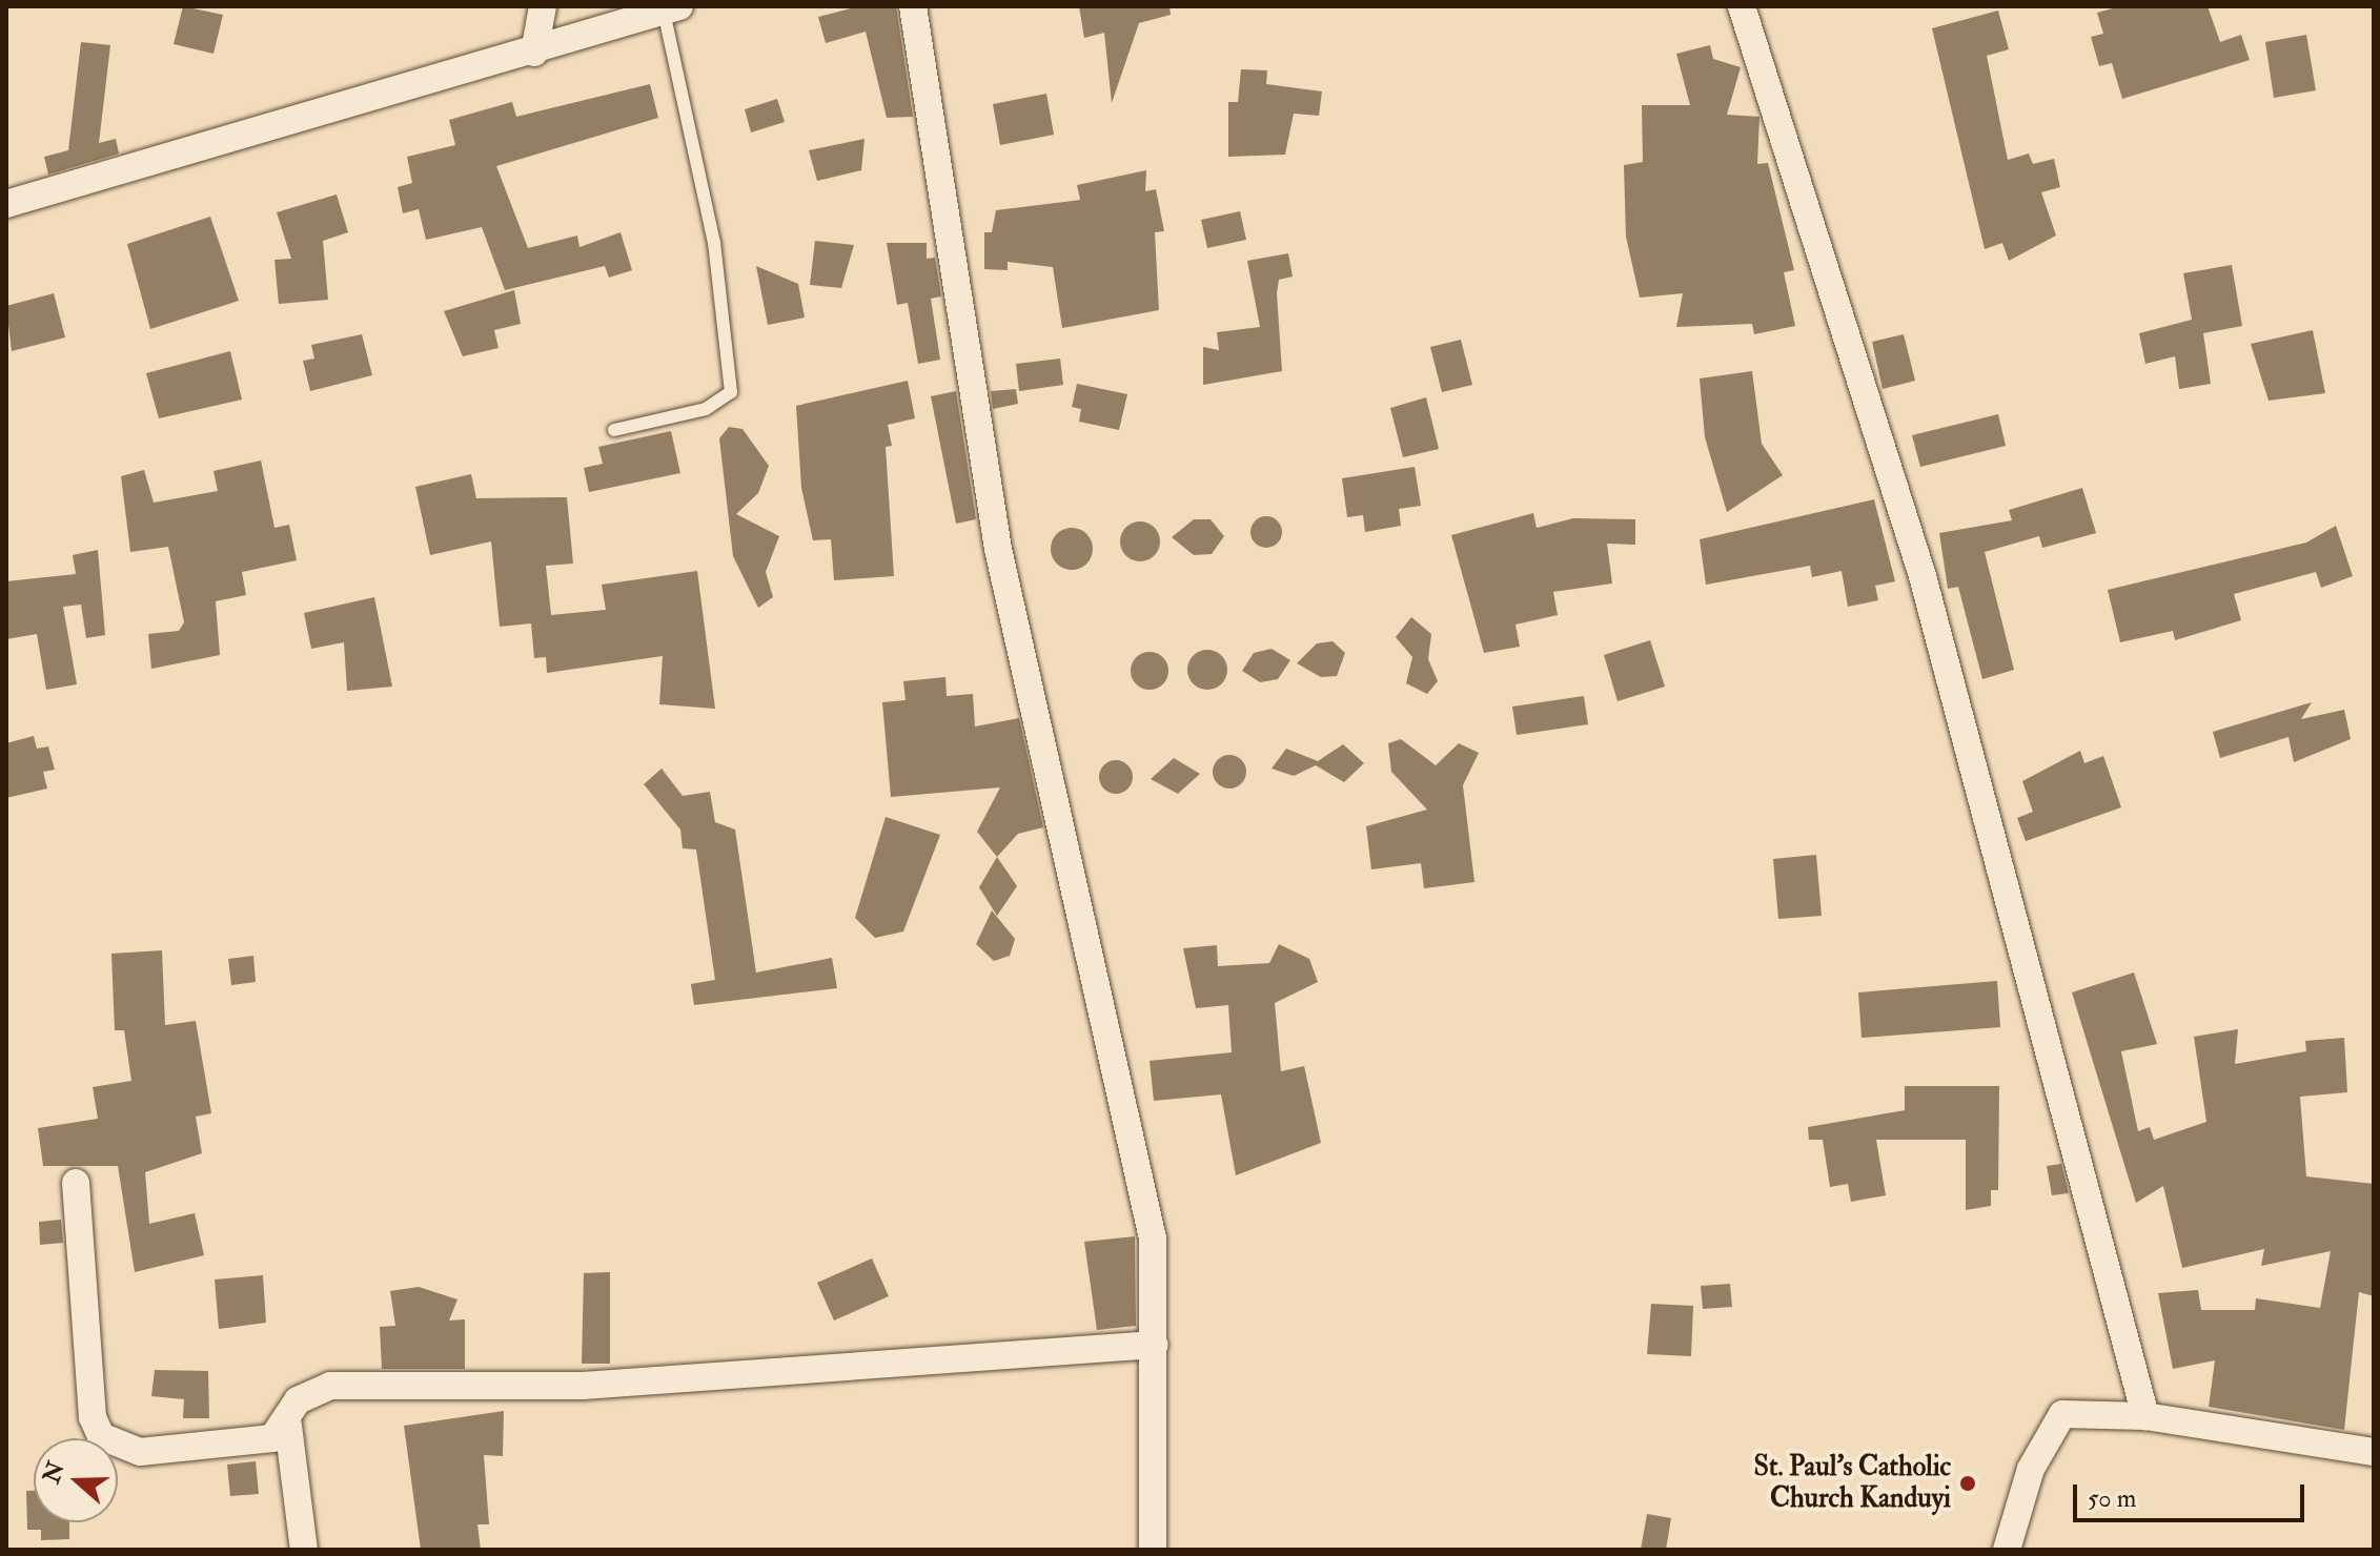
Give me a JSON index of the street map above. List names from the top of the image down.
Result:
{
  "places": ["St. Paul's Catholic Church Kanduyi"],
  "scale_bar": "50 m",
  "north": "left"
}
